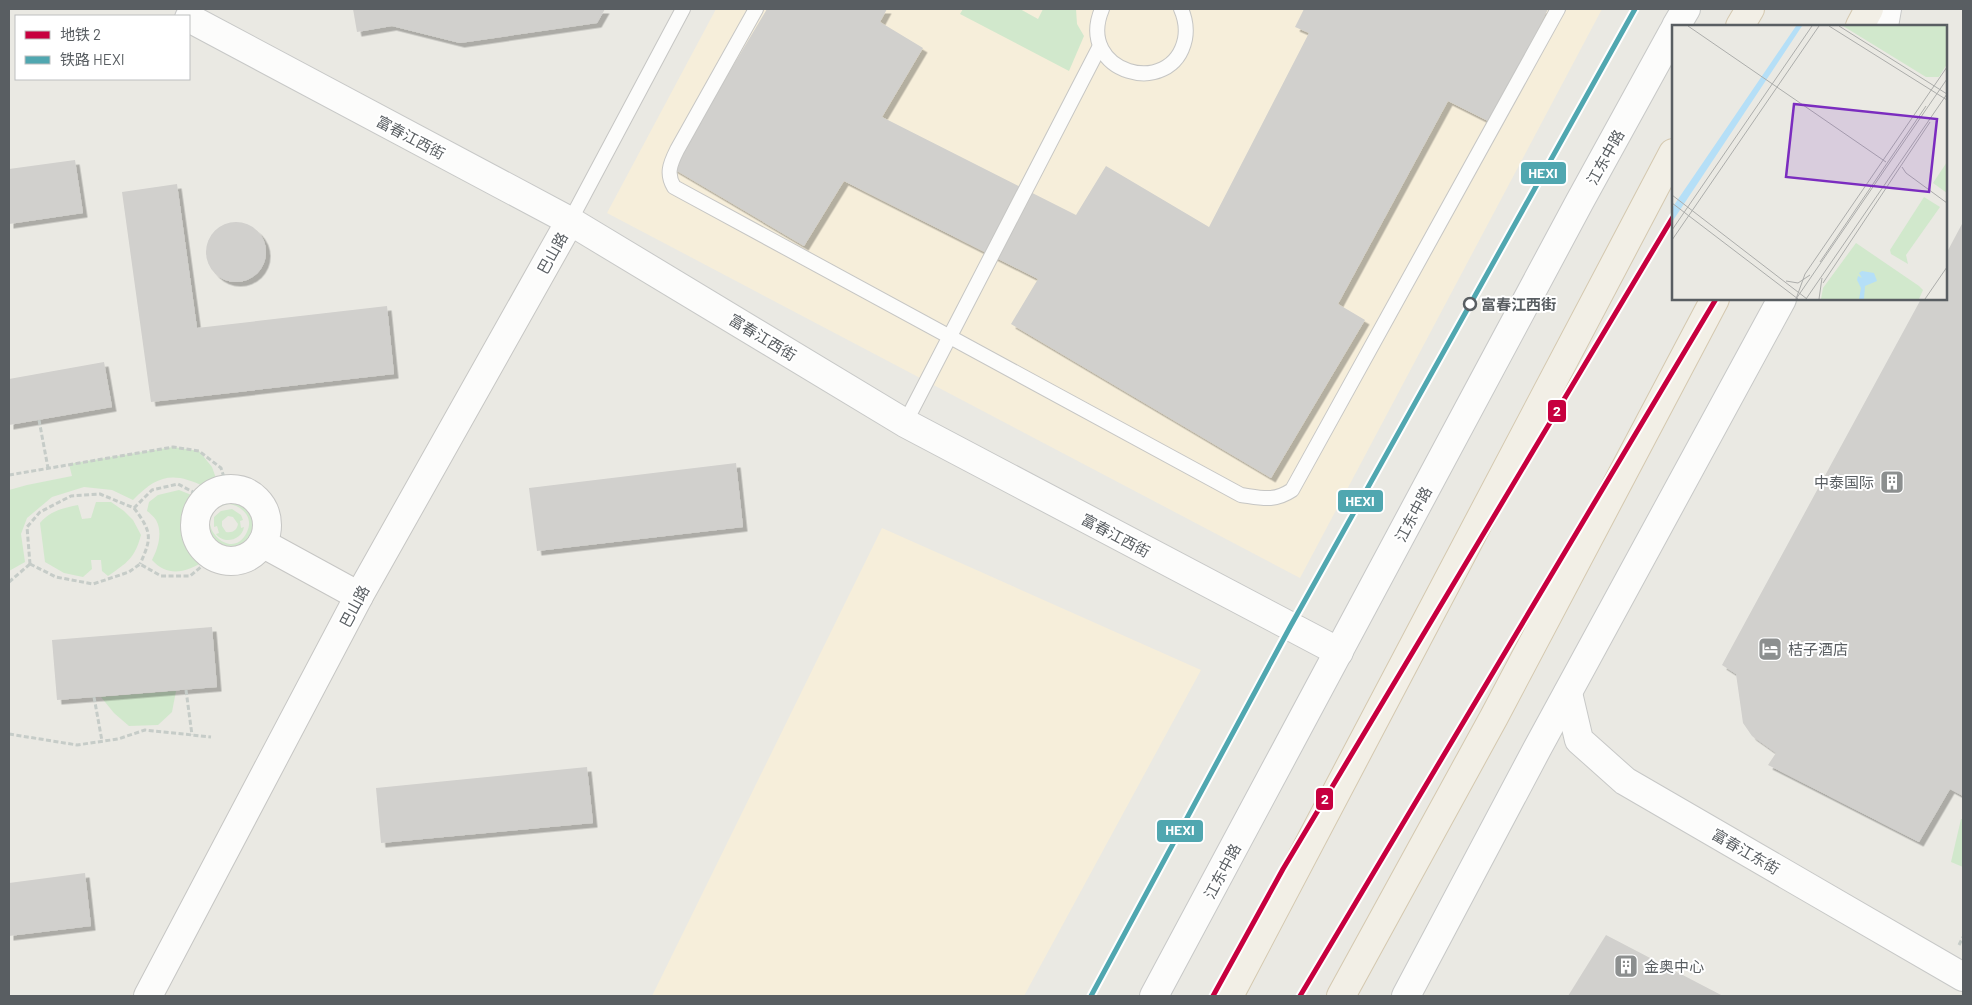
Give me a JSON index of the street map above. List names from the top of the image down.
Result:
{
  "streets": {
    "street": [
      "富春江西街",
      "江东中路",
      "巴山路",
      "富春江东街"
    ]
  },
  "crossings": [
    ["富春江西街", "江东中路"],
    ["富春江西街", "巴山路"]
  ],
  "places": {
    "other": ["富春江西街"],
    "building": ["中泰国际", "金奥中心"],
    "hotel": ["桔子酒店"]
  },
  "lines": ["rail line HEXI", "metro line 2"],
  "legend": ["地铁 2", "铁路 HEXI"]
}
